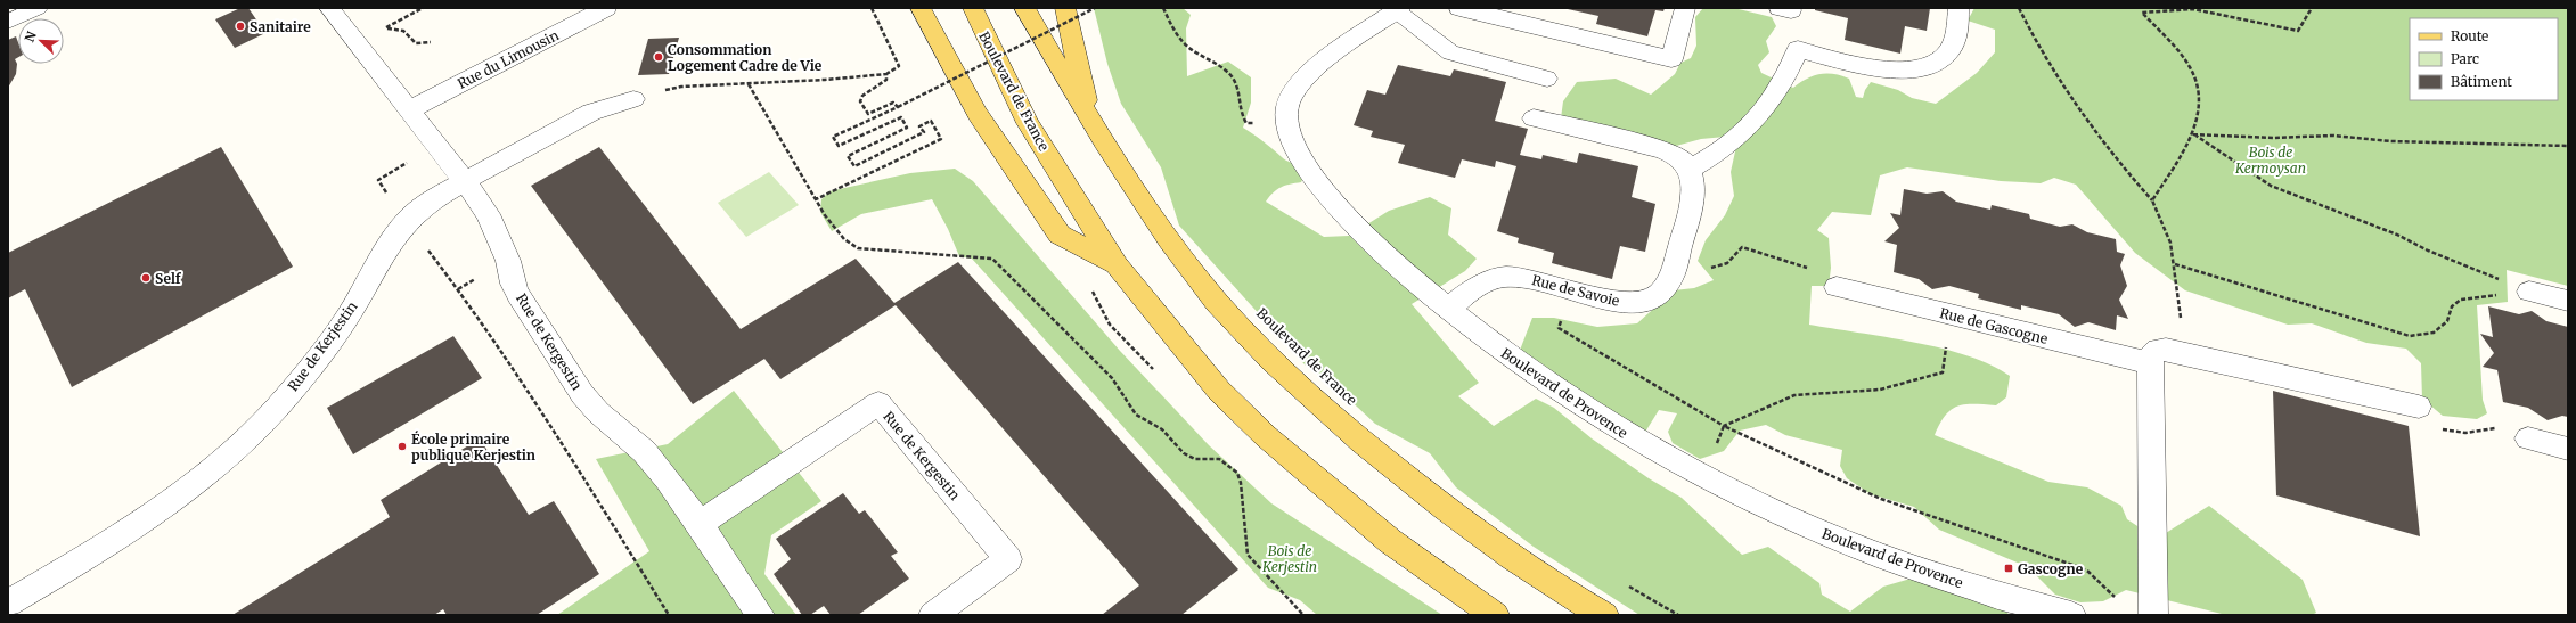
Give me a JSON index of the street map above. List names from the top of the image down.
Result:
{
  "streets": {
    "main road": ["Boulevard de France"],
    "street": [
      "Rue du Limousin",
      "Rue de Savoie",
      "Rue de Gascogne",
      "Rue de Kergestin",
      "Rue de Kerjestin",
      "Boulevard de Provence"
    ]
  },
  "crossings": [
    ["Rue du Limousin", "Rue de Kergestin"],
    ["Rue de Savoie", "Boulevard de Provence"],
    ["Rue de Kergestin", "Rue de Kerjestin"]
  ],
  "parks": ["Bois de Kermoysan", "Bois de Kerjestin"],
  "places": {
    "other": [
      "Sanitaire",
      "Consommation Logement Cadre de Vie",
      "Self",
      "École primaire publique Kerjestin"
    ],
    "transit": ["Gascogne"]
  },
  "legend": ["Route", "Parc", "Bâtiment"],
  "north": "top left"
}
